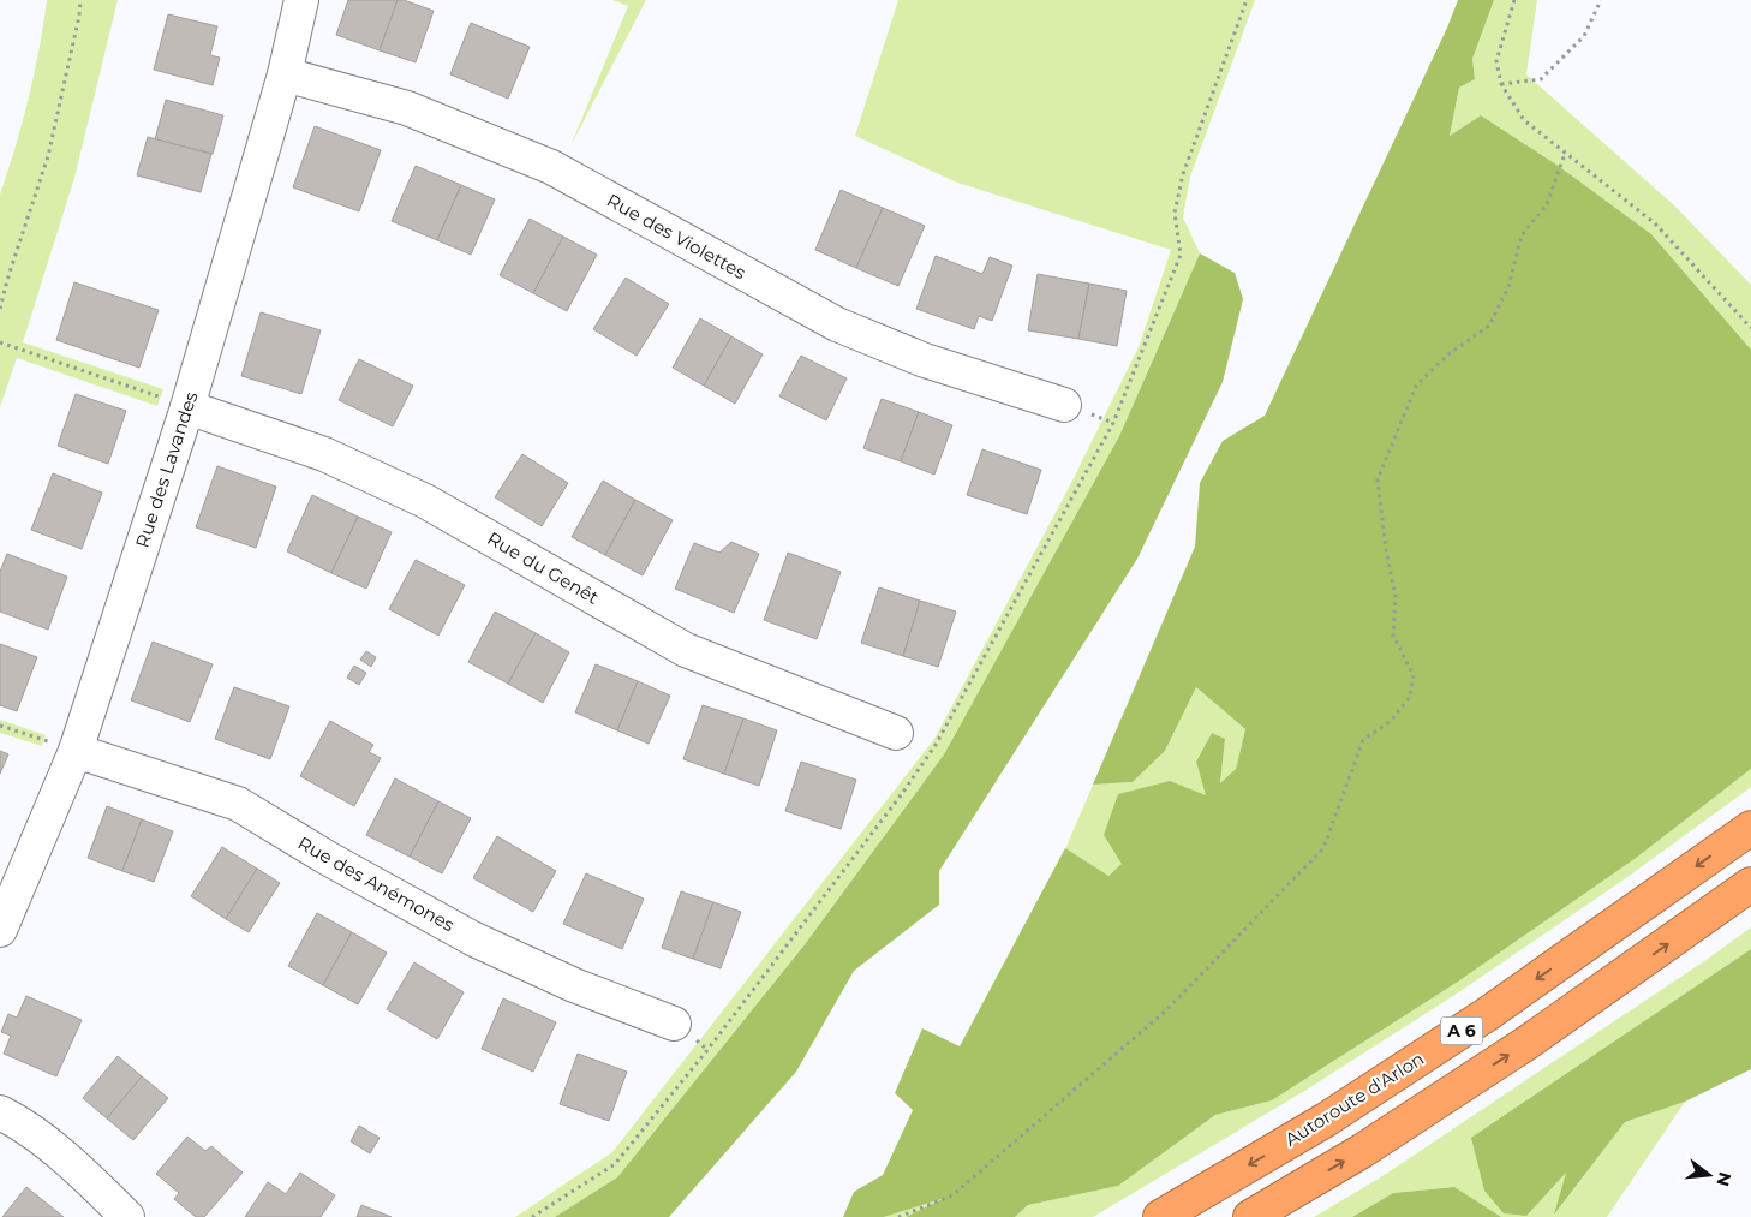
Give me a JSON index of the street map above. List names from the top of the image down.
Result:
{
  "streets": {
    "highway": ["A 6", "Autoroute d'Arlon"],
    "street": [
      "Rue des Violettes",
      "Rue des Lavandes",
      "Rue du Genêt",
      "Rue des Anémones"
    ]
  },
  "crossings": [
    ["Rue des Violettes", "Rue des Lavandes"],
    ["Rue des Lavandes", "Rue du Genêt"],
    ["Rue des Lavandes", "Rue des Anémones"]
  ],
  "north": "right"
}
